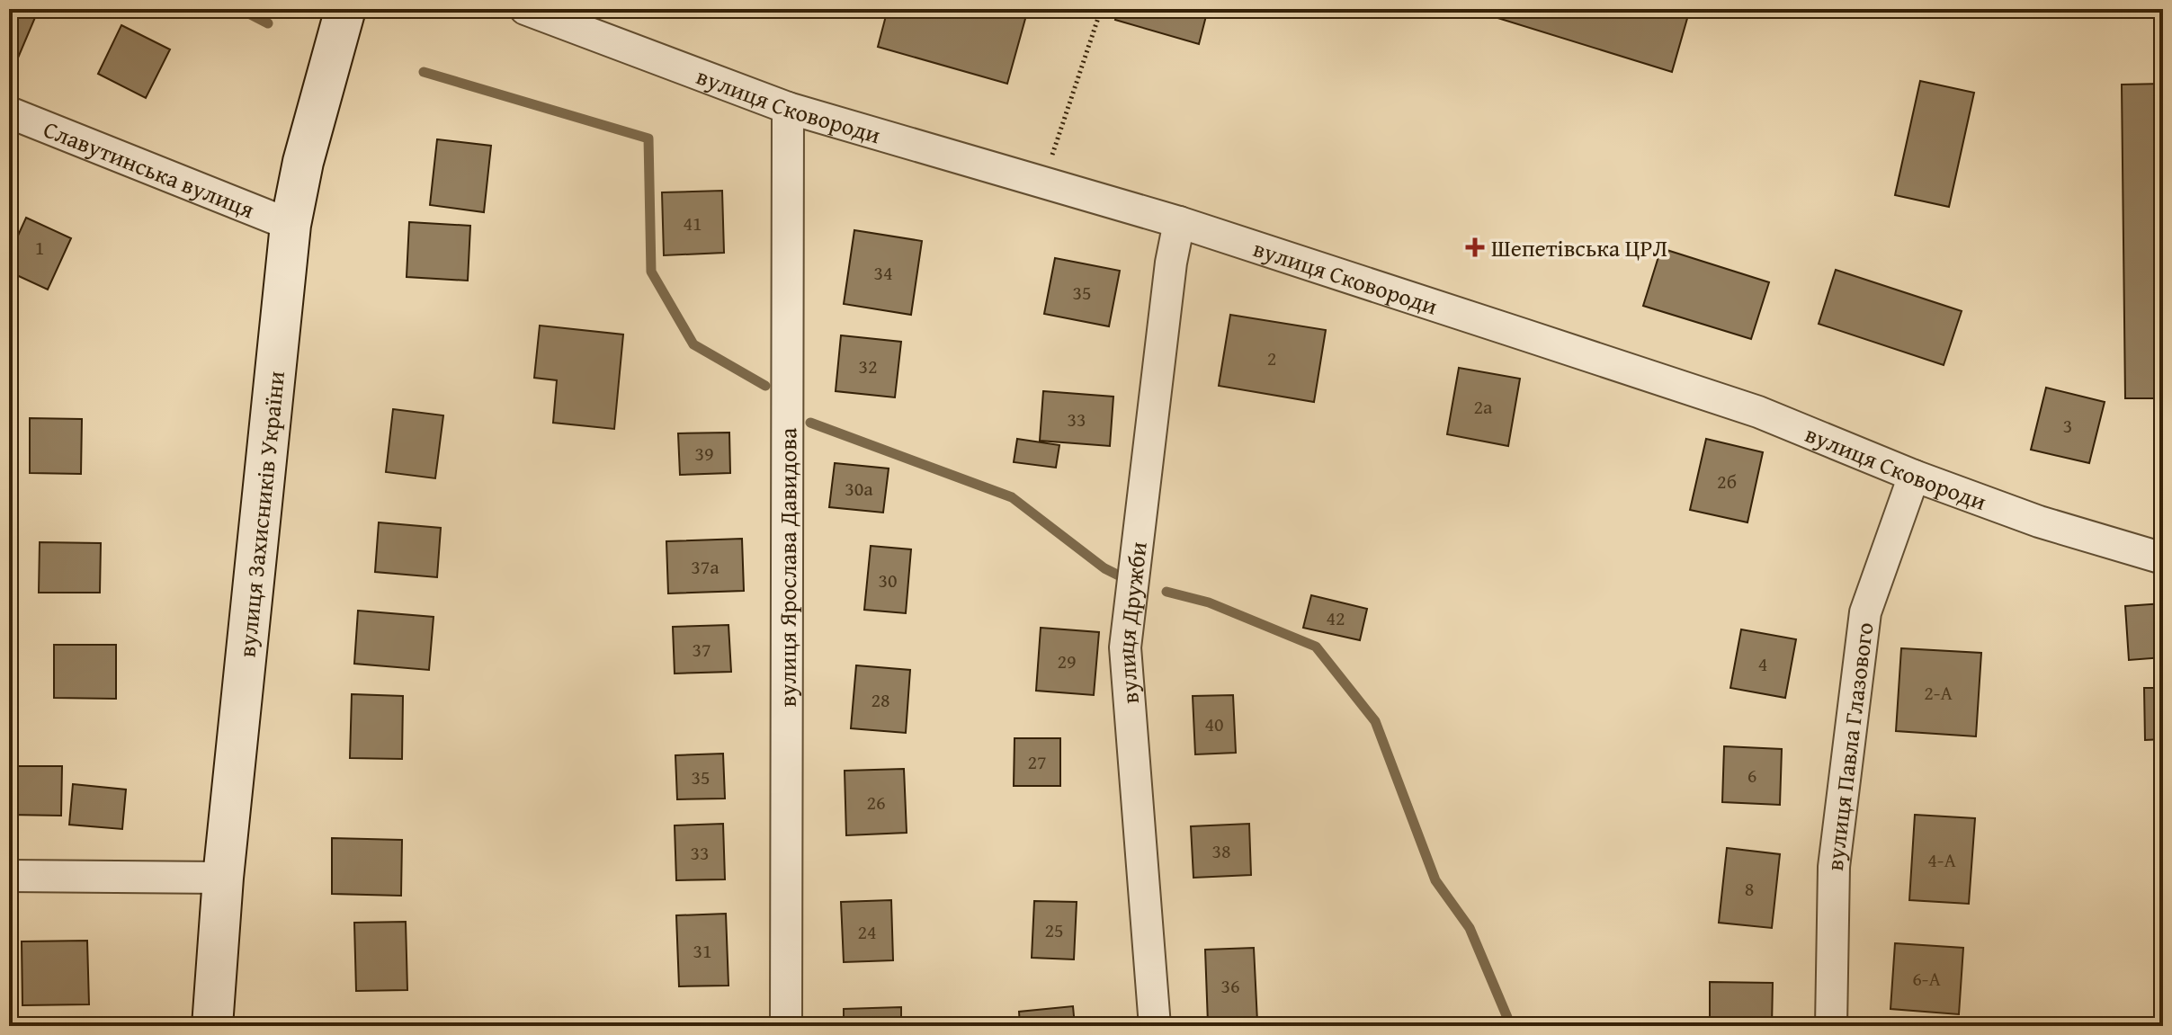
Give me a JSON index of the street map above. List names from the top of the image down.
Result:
{
  "streets": {
    "main road": ["вулиця Захисників України"],
    "street": [
      "вулиця Сковороди",
      "Славутинська вулиця",
      "вулиця Ярослава Давидова",
      "вулиця Дружби",
      "вулиця Павла Глазового"
    ]
  },
  "crossings": [
    ["вулиця Сковороди", "вулиця Ярослава Давидова"],
    ["вулиця Сковороди", "вулиця Дружби"],
    ["вулиця Сковороди", "вулиця Павла Глазового"],
    ["Славутинська вулиця", "вулиця Захисників України"]
  ],
  "places": {
    "health": ["Шепетівська ЦРЛ"]
  },
  "house_numbers": [
    "41",
    "1",
    "34",
    "35",
    "2",
    "32",
    "2а",
    "33",
    "3",
    "39",
    "2б",
    "30а",
    "37а",
    "30",
    "42",
    "37",
    "29",
    "4",
    "2-А",
    "28",
    "40",
    "27",
    "6",
    "35",
    "26",
    "38",
    "33",
    "4-А",
    "8",
    "25",
    "24",
    "31",
    "6-А",
    "36"
  ]
}
